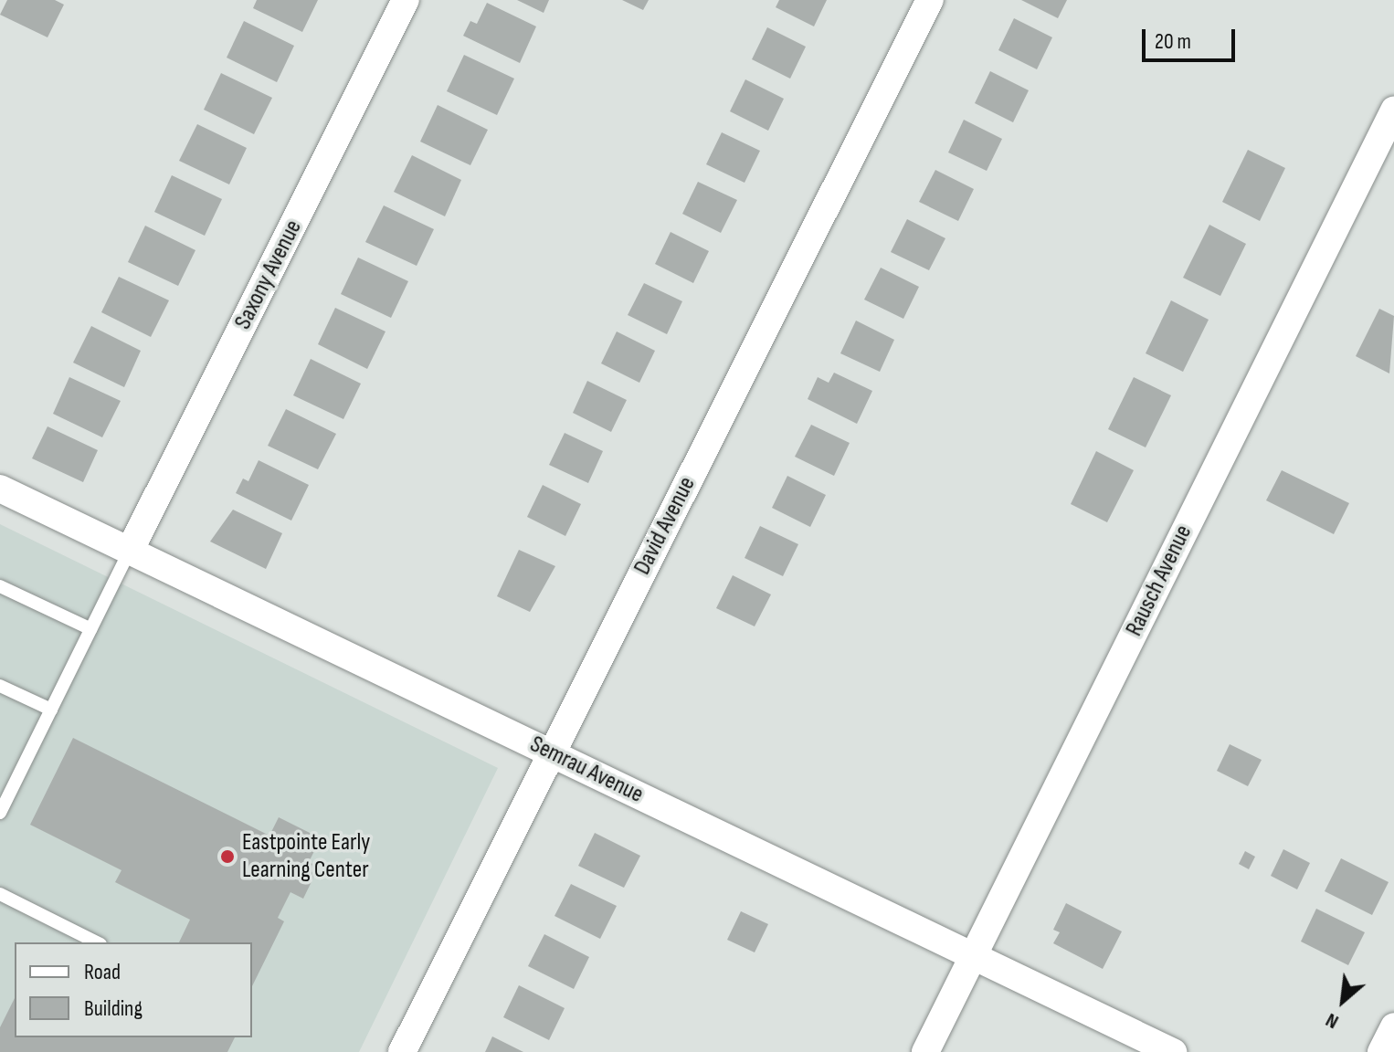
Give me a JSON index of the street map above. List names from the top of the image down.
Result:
{
  "streets": {
    "street": [
      "Saxony Avenue",
      "David Avenue",
      "Rausch Avenue",
      "Semrau Avenue"
    ]
  },
  "crossings": [
    ["Saxony Avenue", "Semrau Avenue"],
    ["David Avenue", "Semrau Avenue"],
    ["Rausch Avenue", "Semrau Avenue"]
  ],
  "places": ["Eastpointe Early Learning Center"],
  "legend": ["Road", "Building"],
  "scale_bar": "20 m",
  "north": "bottom left"
}
